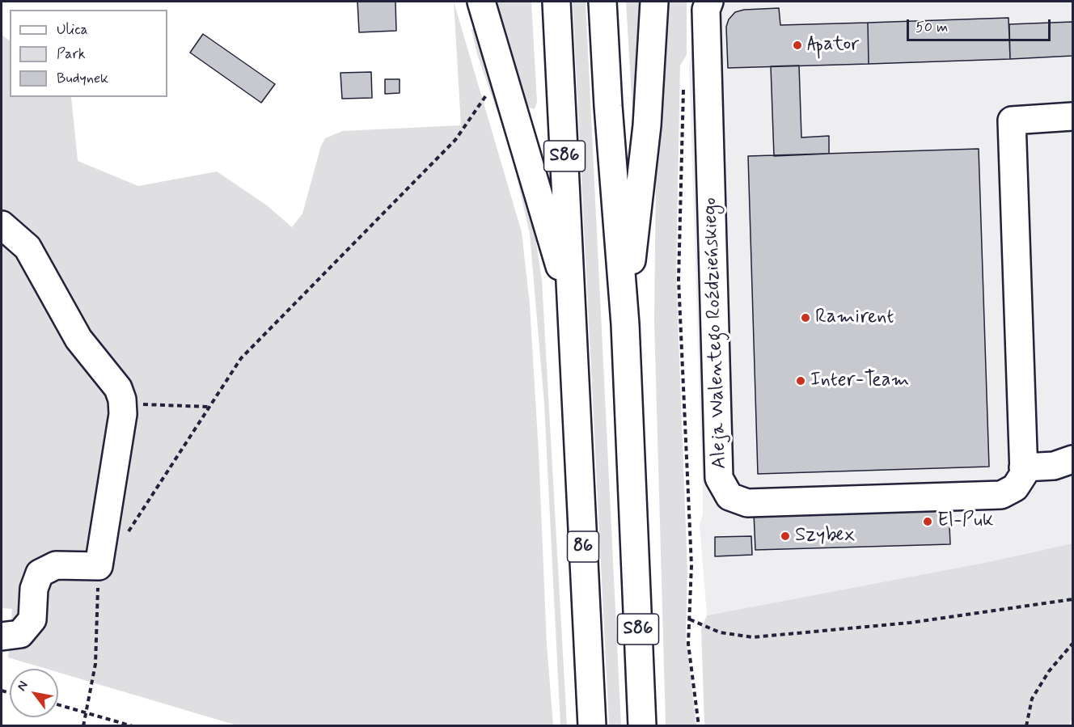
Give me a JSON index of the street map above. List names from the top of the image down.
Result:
{
  "streets": {
    "main road": ["S86", "Aleja Walentego Roździeńskiego", "86"]
  },
  "crossings": [
    ["S86", "86"]
  ],
  "places": [
    "Apator",
    "Ramirent",
    "Inter-Team",
    "El-Puk",
    "Szybex"
  ],
  "legend": ["Ulica", "Park", "Budynek"],
  "scale_bar": "50 m",
  "north": "top left"
}
